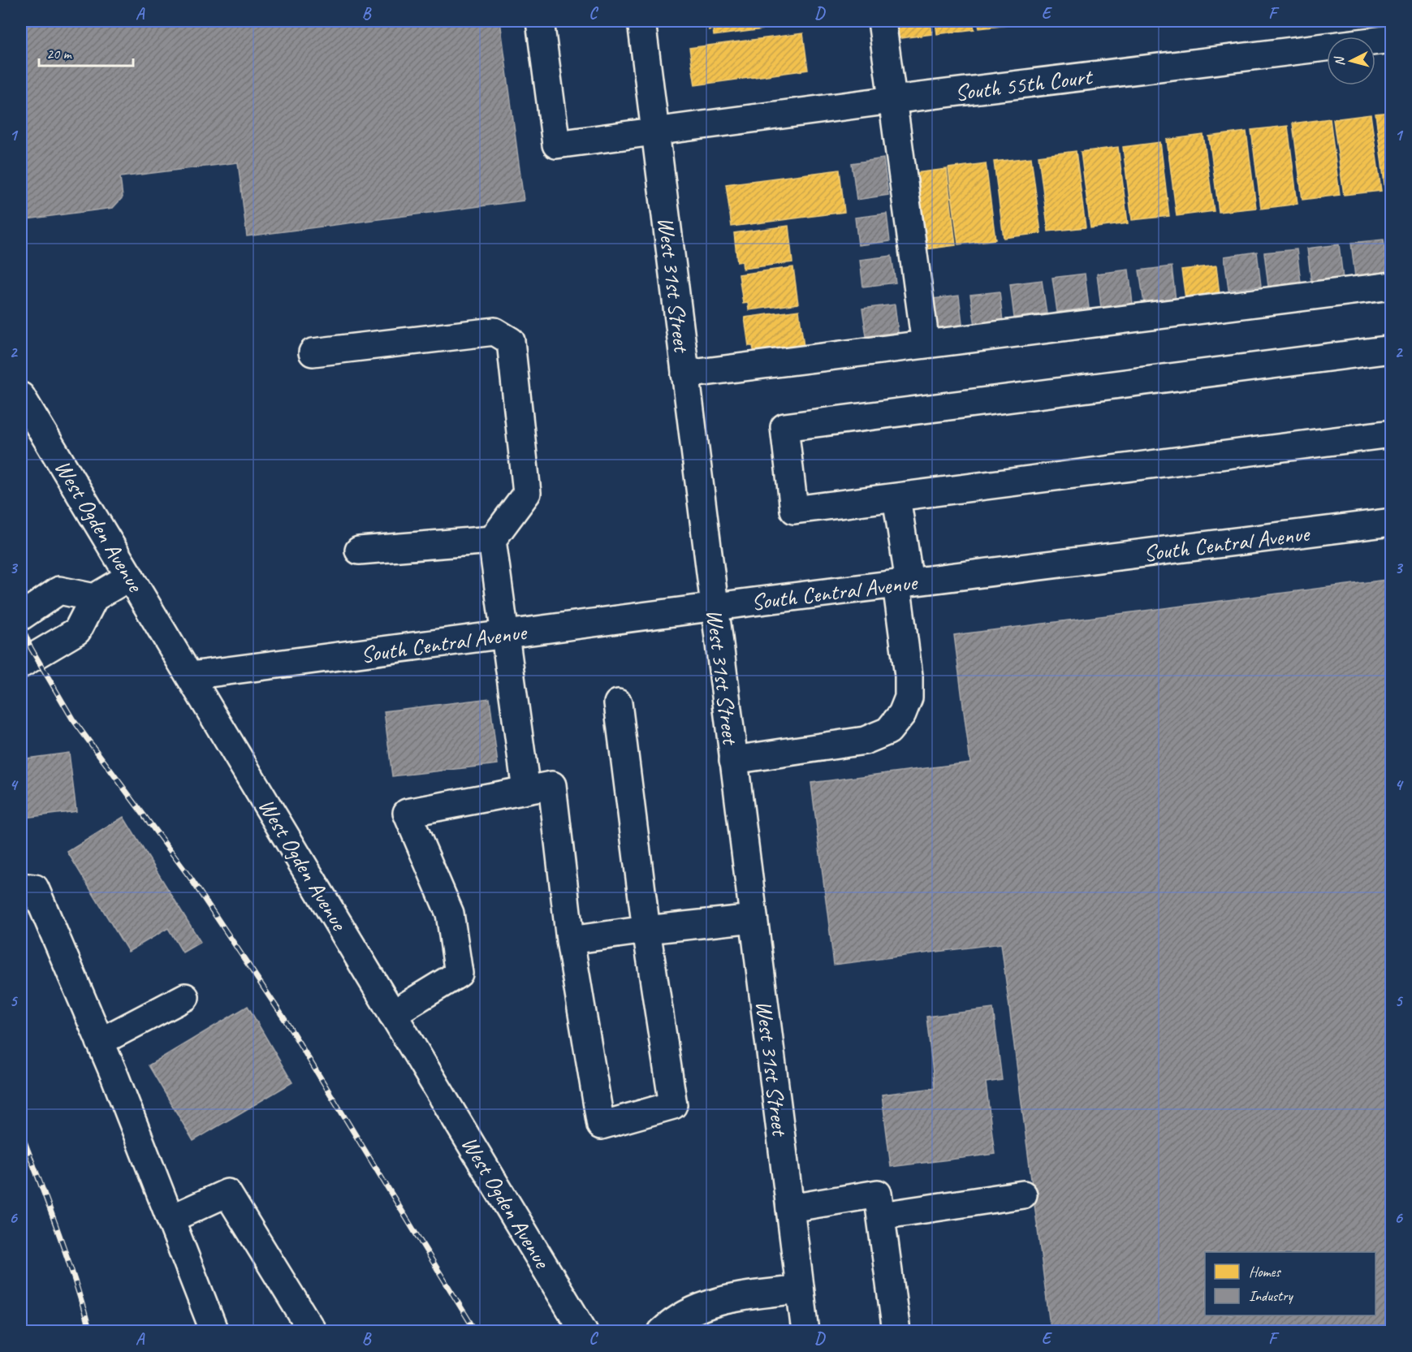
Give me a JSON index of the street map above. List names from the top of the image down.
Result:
{
  "streets": {
    "main road": [
      "South 55th Court",
      "West 31st Street",
      "West Ogden Avenue",
      "South Central Avenue"
    ]
  },
  "crossings": [
    ["South 55th Court", "West 31st Street"],
    ["West 31st Street", "South Central Avenue"],
    ["West Ogden Avenue", "South Central Avenue"]
  ],
  "legend": ["Homes", "Industry"],
  "scale_bar": "20 m",
  "north": "left",
  "grid": {
    "columns": [
      "A",
      "B",
      "C",
      "D",
      "E",
      "F"
    ],
    "rows": [
      "1",
      "2",
      "3",
      "4",
      "5",
      "6"
    ]
  }
}
